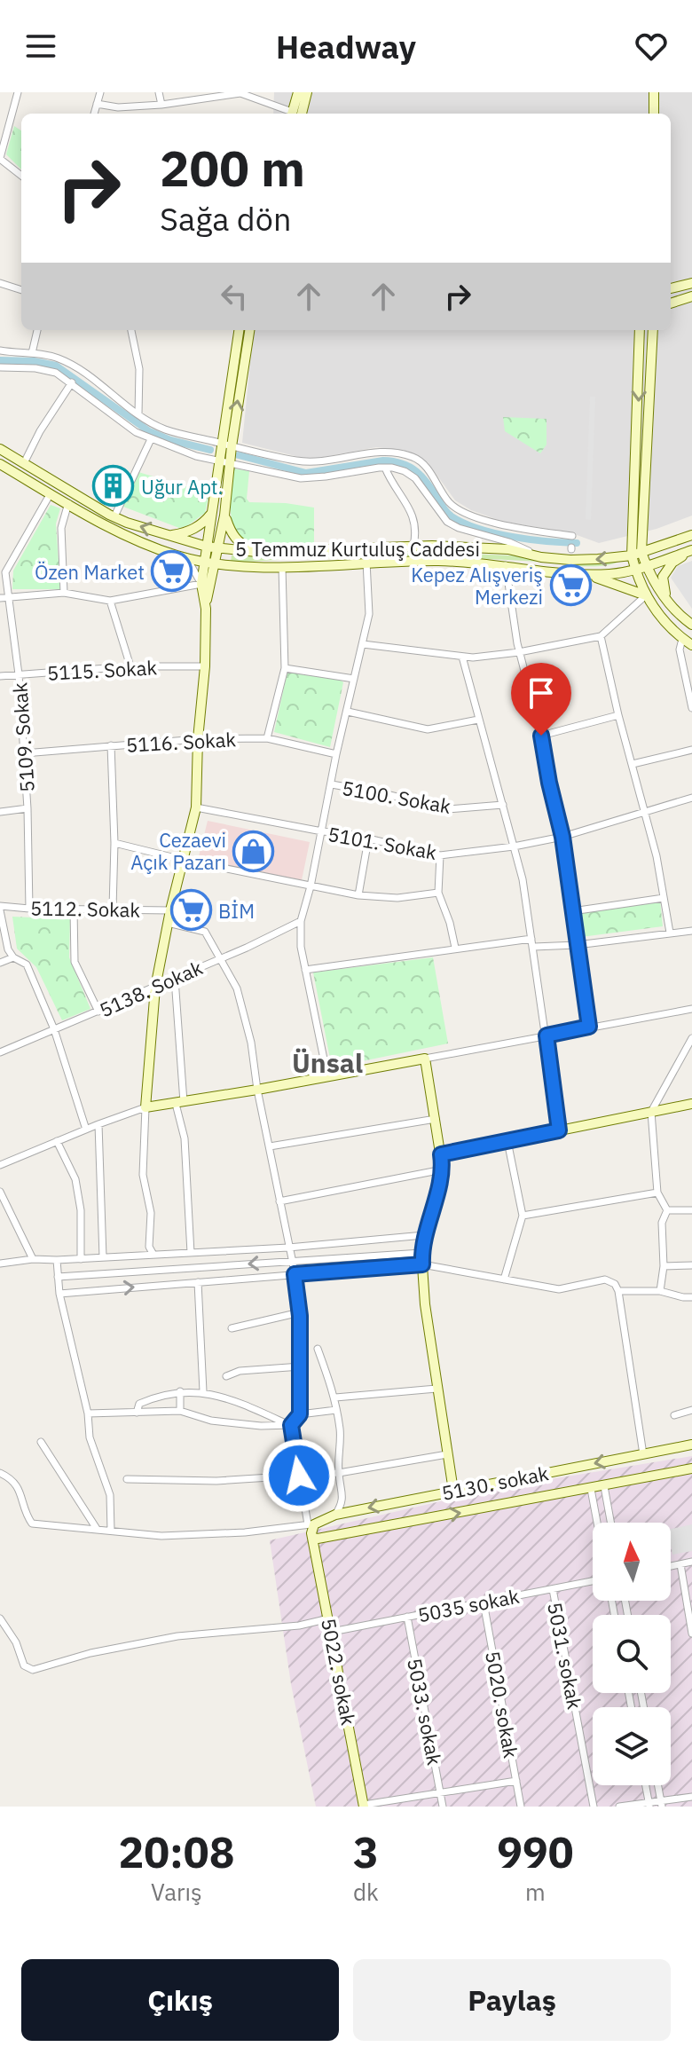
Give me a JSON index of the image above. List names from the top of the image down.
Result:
{
  "streets": {
    "street": [
      "5 Temmuz Kurtuluş Caddesi",
      "5115. Sokak",
      "5109. Sokak",
      "5116. Sokak",
      "5100. Sokak",
      "5101. Sokak",
      "5112. Sokak",
      "5138. Sokak",
      "5130. sokak",
      "5035 sokak",
      "5031. sokak",
      "5022. sokak",
      "5020. sokak",
      "5033. sokak"
    ]
  },
  "crossings": [
    ["5 Temmuz Kurtuluş Caddesi", "5109. Sokak"],
    ["5115. Sokak", "5109. Sokak"],
    ["5109. Sokak", "5116. Sokak"],
    ["5109. Sokak", "5112. Sokak"],
    ["5035 sokak", "5031. sokak"],
    ["5035 sokak", "5022. sokak"],
    ["5035 sokak", "5020. sokak"],
    ["5035 sokak", "5033. sokak"]
  ],
  "districts": ["Ünsal"],
  "places": {
    "building": ["Uğur Apt."],
    "supermarket": ["Özen Market", "Kepez Alışveriş Merkezi", "BİM"],
    "shop": ["Cezaevi Açık Pazarı"]
  },
  "north": "top",
  "page": {
    "header": "Headway",
    "turn": ["200 m", "Sağa dön"],
    "eta": [
      "20:08",
      "Varış",
      "3",
      "dk",
      "990",
      "m"
    ],
    "buttons": ["Çıkış", "Paylaş"]
  }
}
